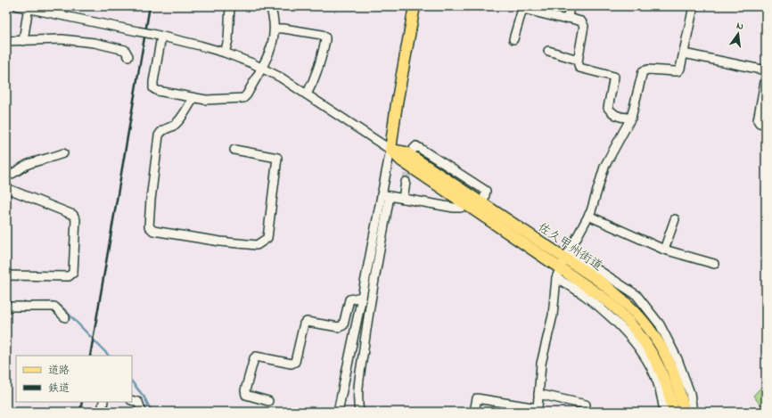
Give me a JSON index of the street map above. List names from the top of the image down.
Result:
{
  "streets": {
    "main road": ["佐久甲州街道"]
  },
  "legend": ["道路", "鉄道"],
  "north": "top"
}
